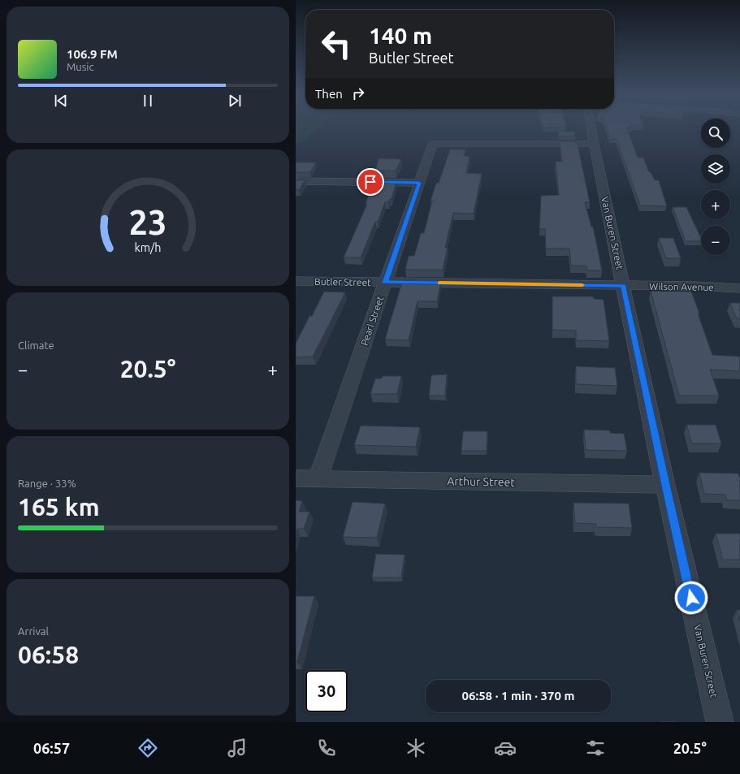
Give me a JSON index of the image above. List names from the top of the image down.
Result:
{
  "streets": {
    "street": [
      "Van Buren Street",
      "Butler Street",
      "Wilson Avenue",
      "Pearl Street",
      "Arthur Street"
    ]
  },
  "crossings": [
    ["Van Buren Street", "Butler Street"],
    ["Van Buren Street", "Wilson Avenue"],
    ["Van Buren Street", "Pearl Street"],
    ["Van Buren Street", "Arthur Street"],
    ["Butler Street", "Wilson Avenue"],
    ["Butler Street", "Pearl Street"],
    ["Pearl Street", "Arthur Street"]
  ],
  "page": {
    "turn": ["140 m", "Butler Street"],
    "song": ["106.9 FM", "Music"],
    "then": "Then",
    "map_buttons": ["+", "−"],
    "tile": [
      "Climate",
      ["Range · 33%", "165 km"],
      ["Arrival", "06:58"]
    ],
    "heat": ["−", "20.5°", "+"],
    "limit": "30",
    "trip": "06:58 · 1 min · 370 m",
    "tabs": ["06:57", "20.5°"],
    "gauge": ["23", "km/h"]
  }
}
